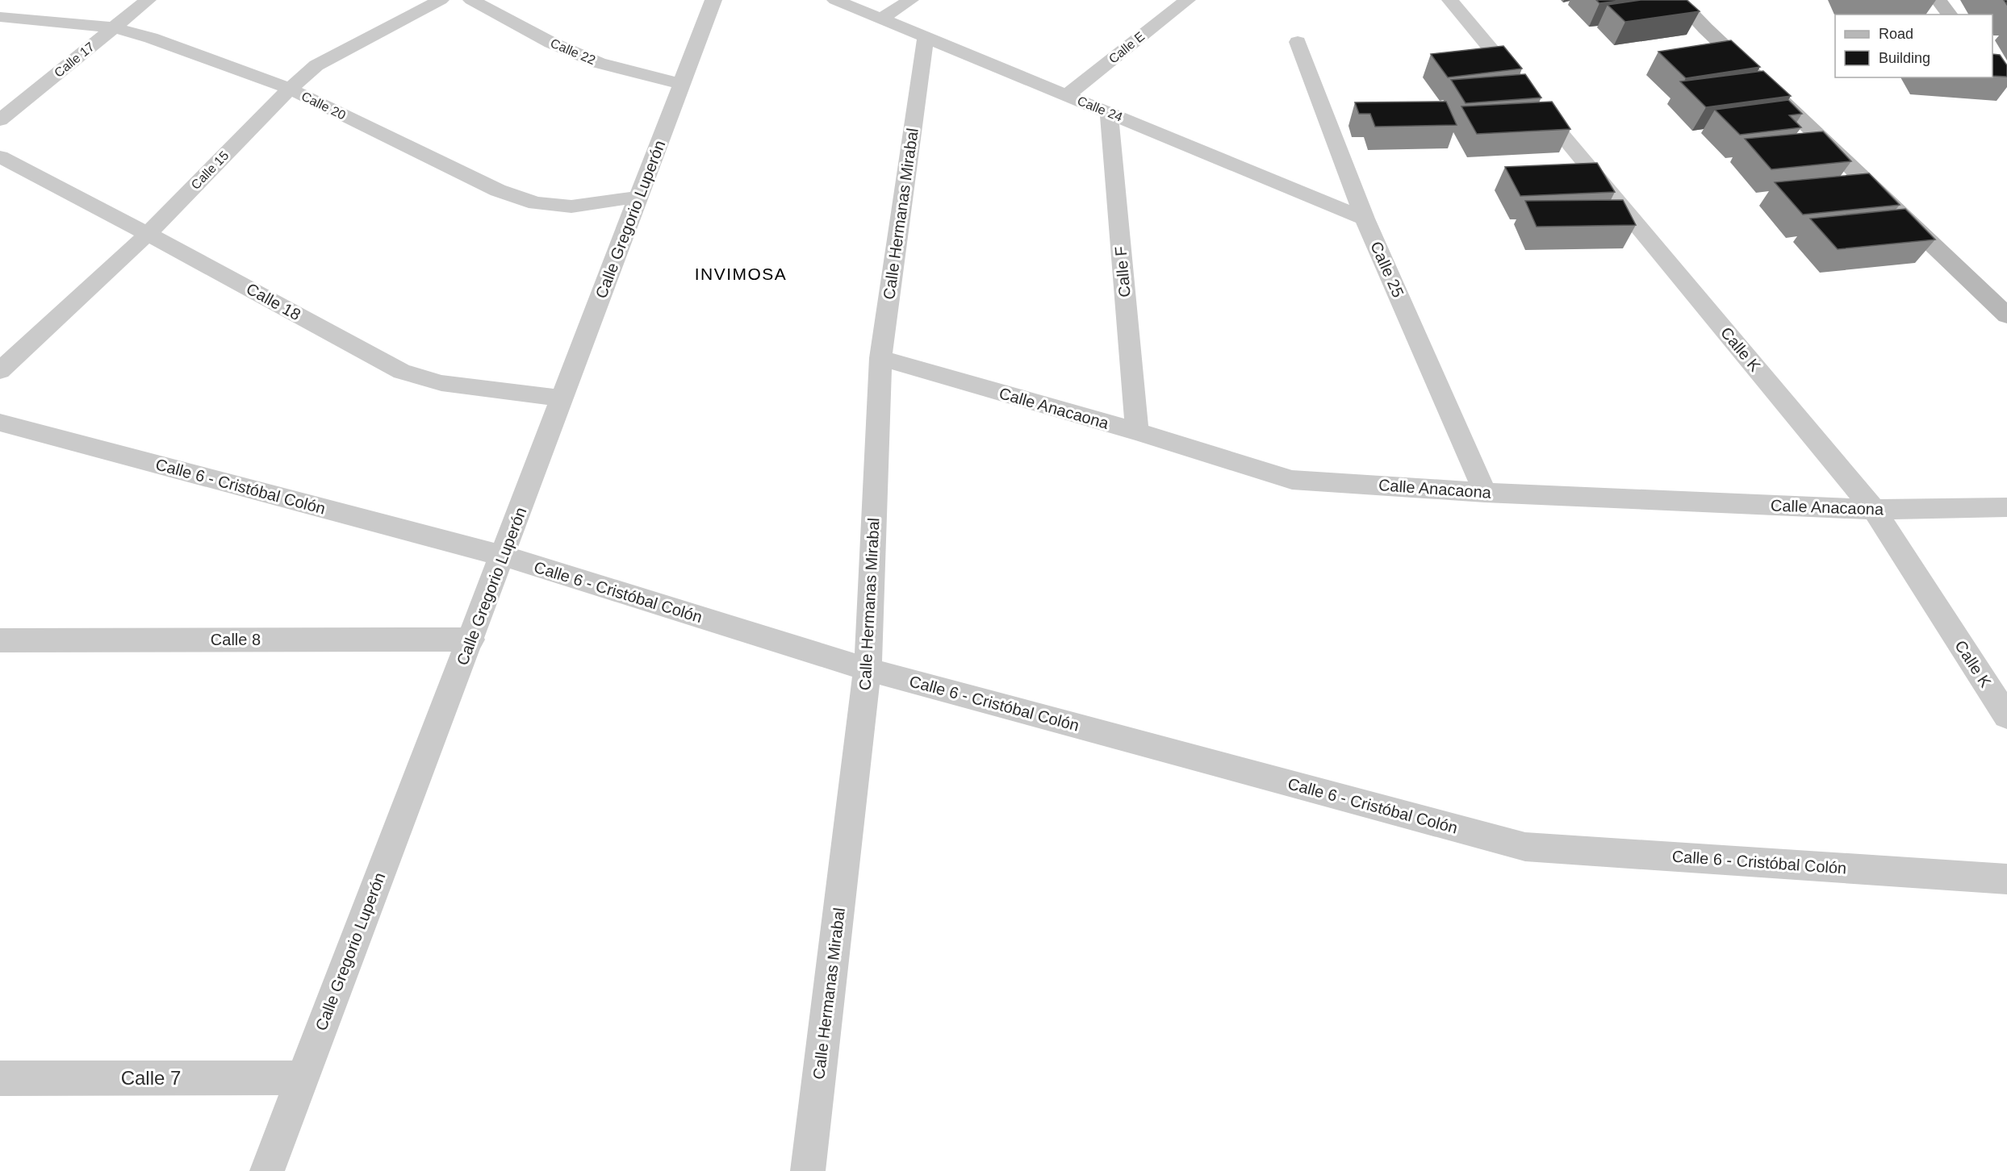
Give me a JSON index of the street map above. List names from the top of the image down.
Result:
{
  "streets": {
    "street": [
      "Calle E",
      "Calle 22",
      "Calle 17",
      "Calle 20",
      "Calle 24",
      "Calle 15",
      "Calle Hermanas Mirabal",
      "Calle Gregorio Luperón",
      "Calle 25",
      "Calle F",
      "Calle 18",
      "Calle K",
      "Calle Anacaona",
      "Calle 6 - Cristóbal Colón",
      "Calle 8",
      "Calle 7"
    ]
  },
  "crossings": [
    ["Calle E", "Calle 24"],
    ["Calle 22", "Calle Gregorio Luperón"],
    ["Calle 17", "Calle 20"],
    ["Calle 20", "Calle 15"],
    ["Calle 20", "Calle Gregorio Luperón"],
    ["Calle 24", "Calle Hermanas Mirabal"],
    ["Calle 24", "Calle 25"],
    ["Calle 24", "Calle F"],
    ["Calle 15", "Calle 18"],
    ["Calle Hermanas Mirabal", "Calle Anacaona"],
    ["Calle Hermanas Mirabal", "Calle 6 - Cristóbal Colón"],
    ["Calle Gregorio Luperón", "Calle 18"],
    ["Calle Gregorio Luperón", "Calle 6 - Cristóbal Colón"],
    ["Calle Gregorio Luperón", "Calle 8"],
    ["Calle Gregorio Luperón", "Calle 7"],
    ["Calle 25", "Calle Anacaona"],
    ["Calle F", "Calle Anacaona"],
    ["Calle K", "Calle Anacaona"]
  ],
  "districts": ["INVIMOSA"],
  "legend": ["Road", "Building"]
}
